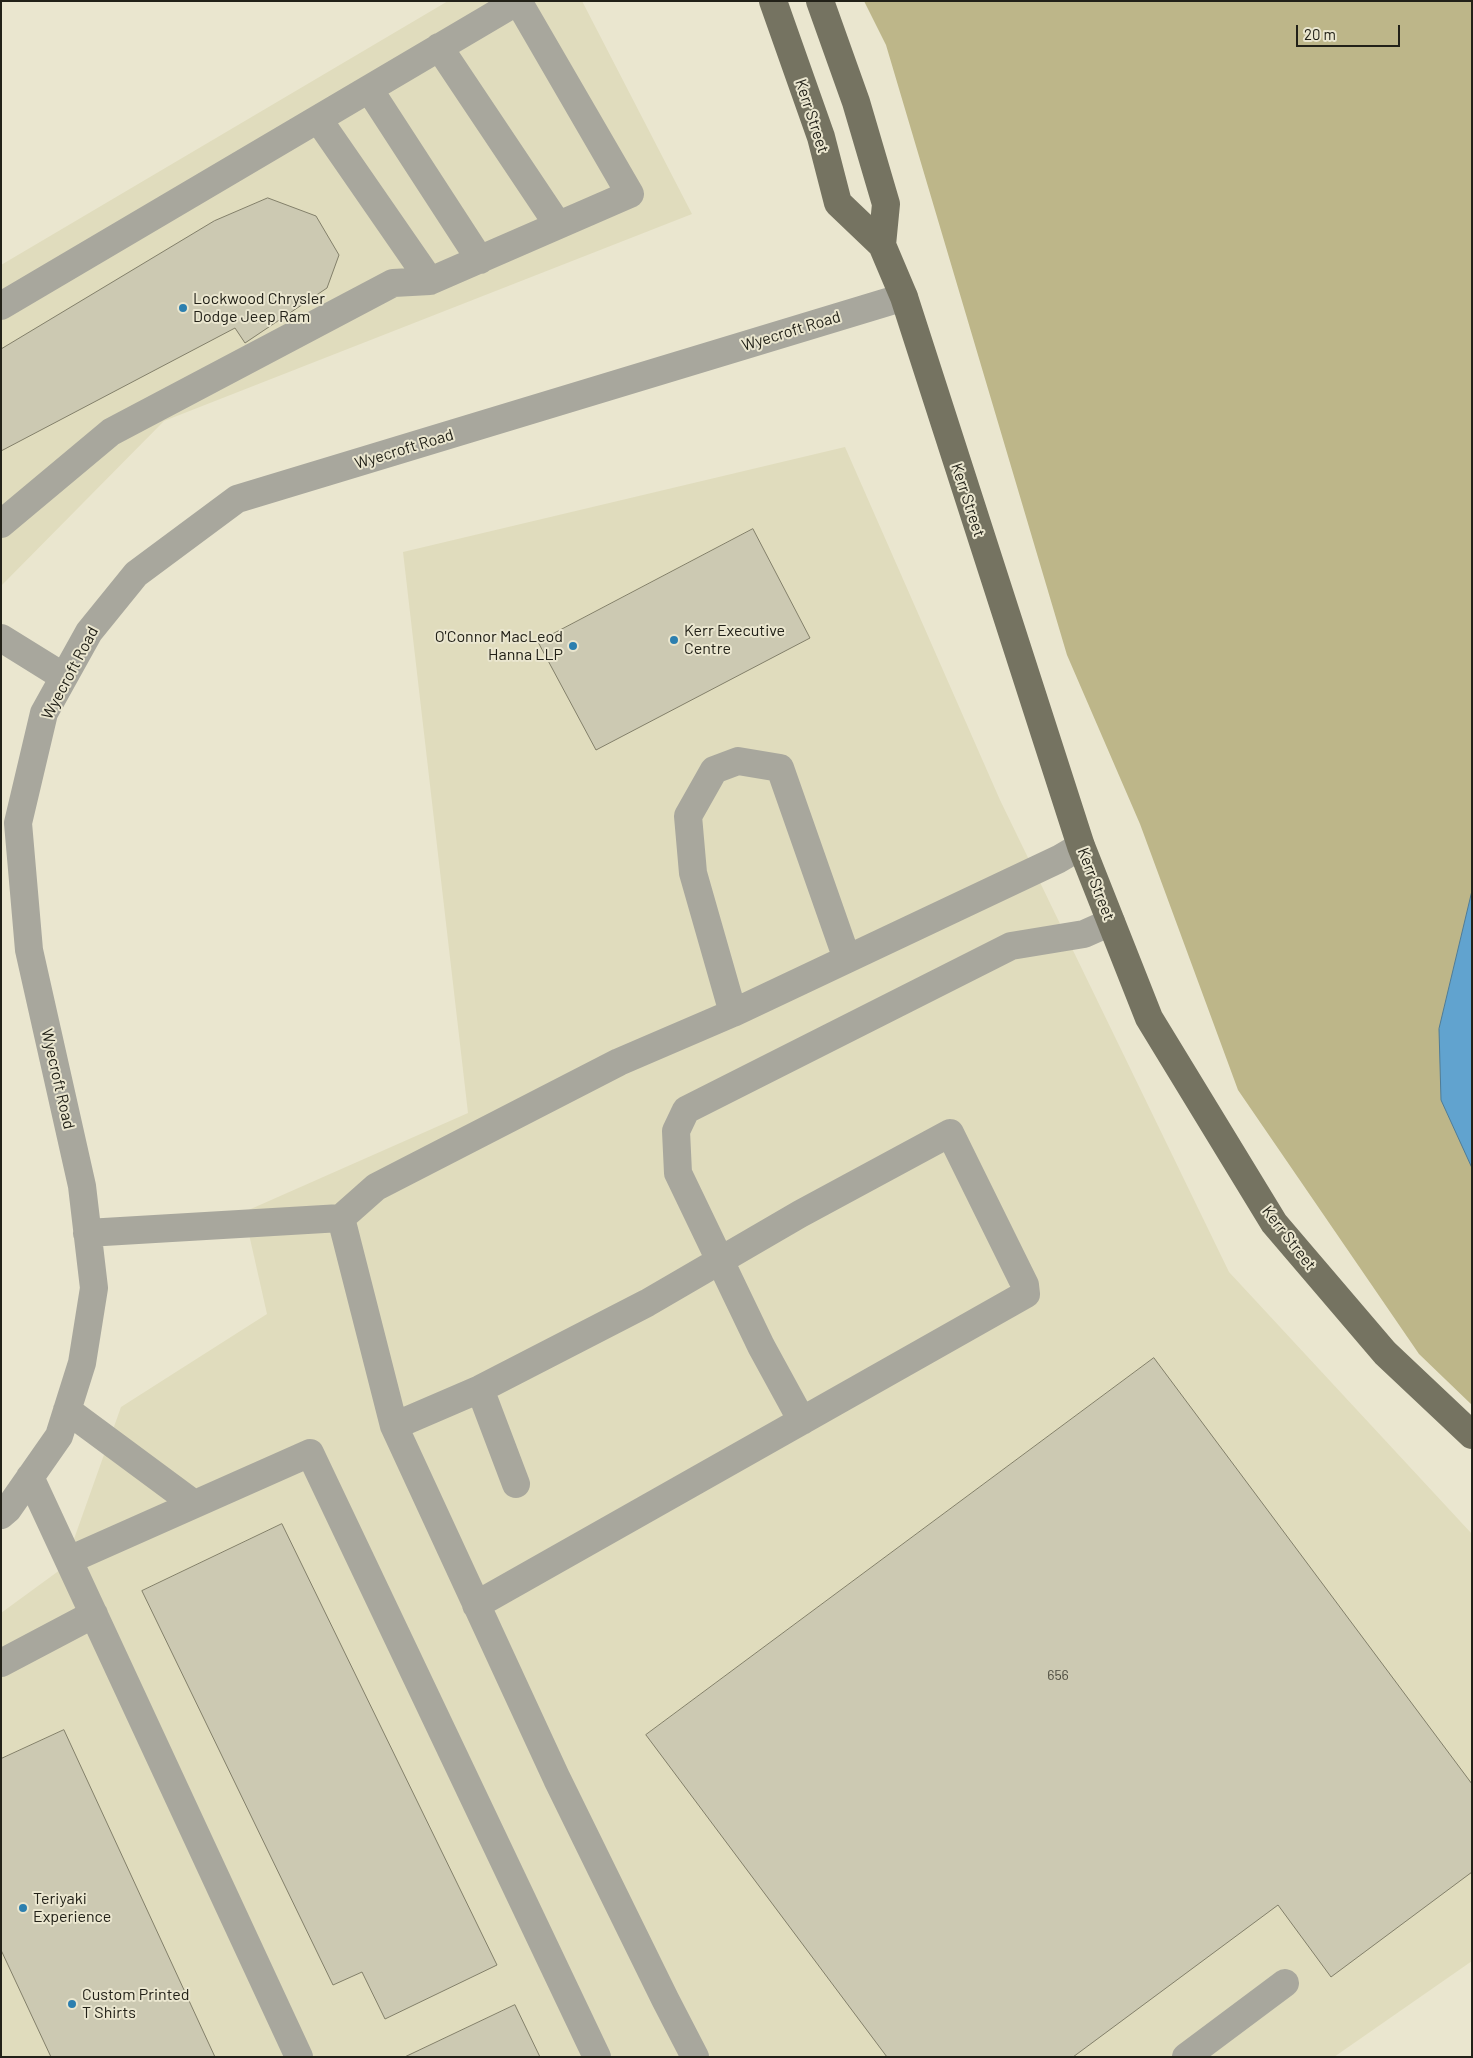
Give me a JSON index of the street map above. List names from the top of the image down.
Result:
{
  "streets": {
    "main road": ["Kerr Street"],
    "street": ["Wyecroft Road"]
  },
  "crossings": [
    ["Kerr Street", "Wyecroft Road"]
  ],
  "places": [
    "Lockwood Chrysler Dodge Jeep Ram",
    "Kerr Executive Centre",
    "O'Connor MacLeod Hanna LLP",
    "Teriyaki Experience",
    "Custom Printed T Shirts"
  ],
  "house_numbers": ["656"],
  "scale_bar": "20 m"
}
